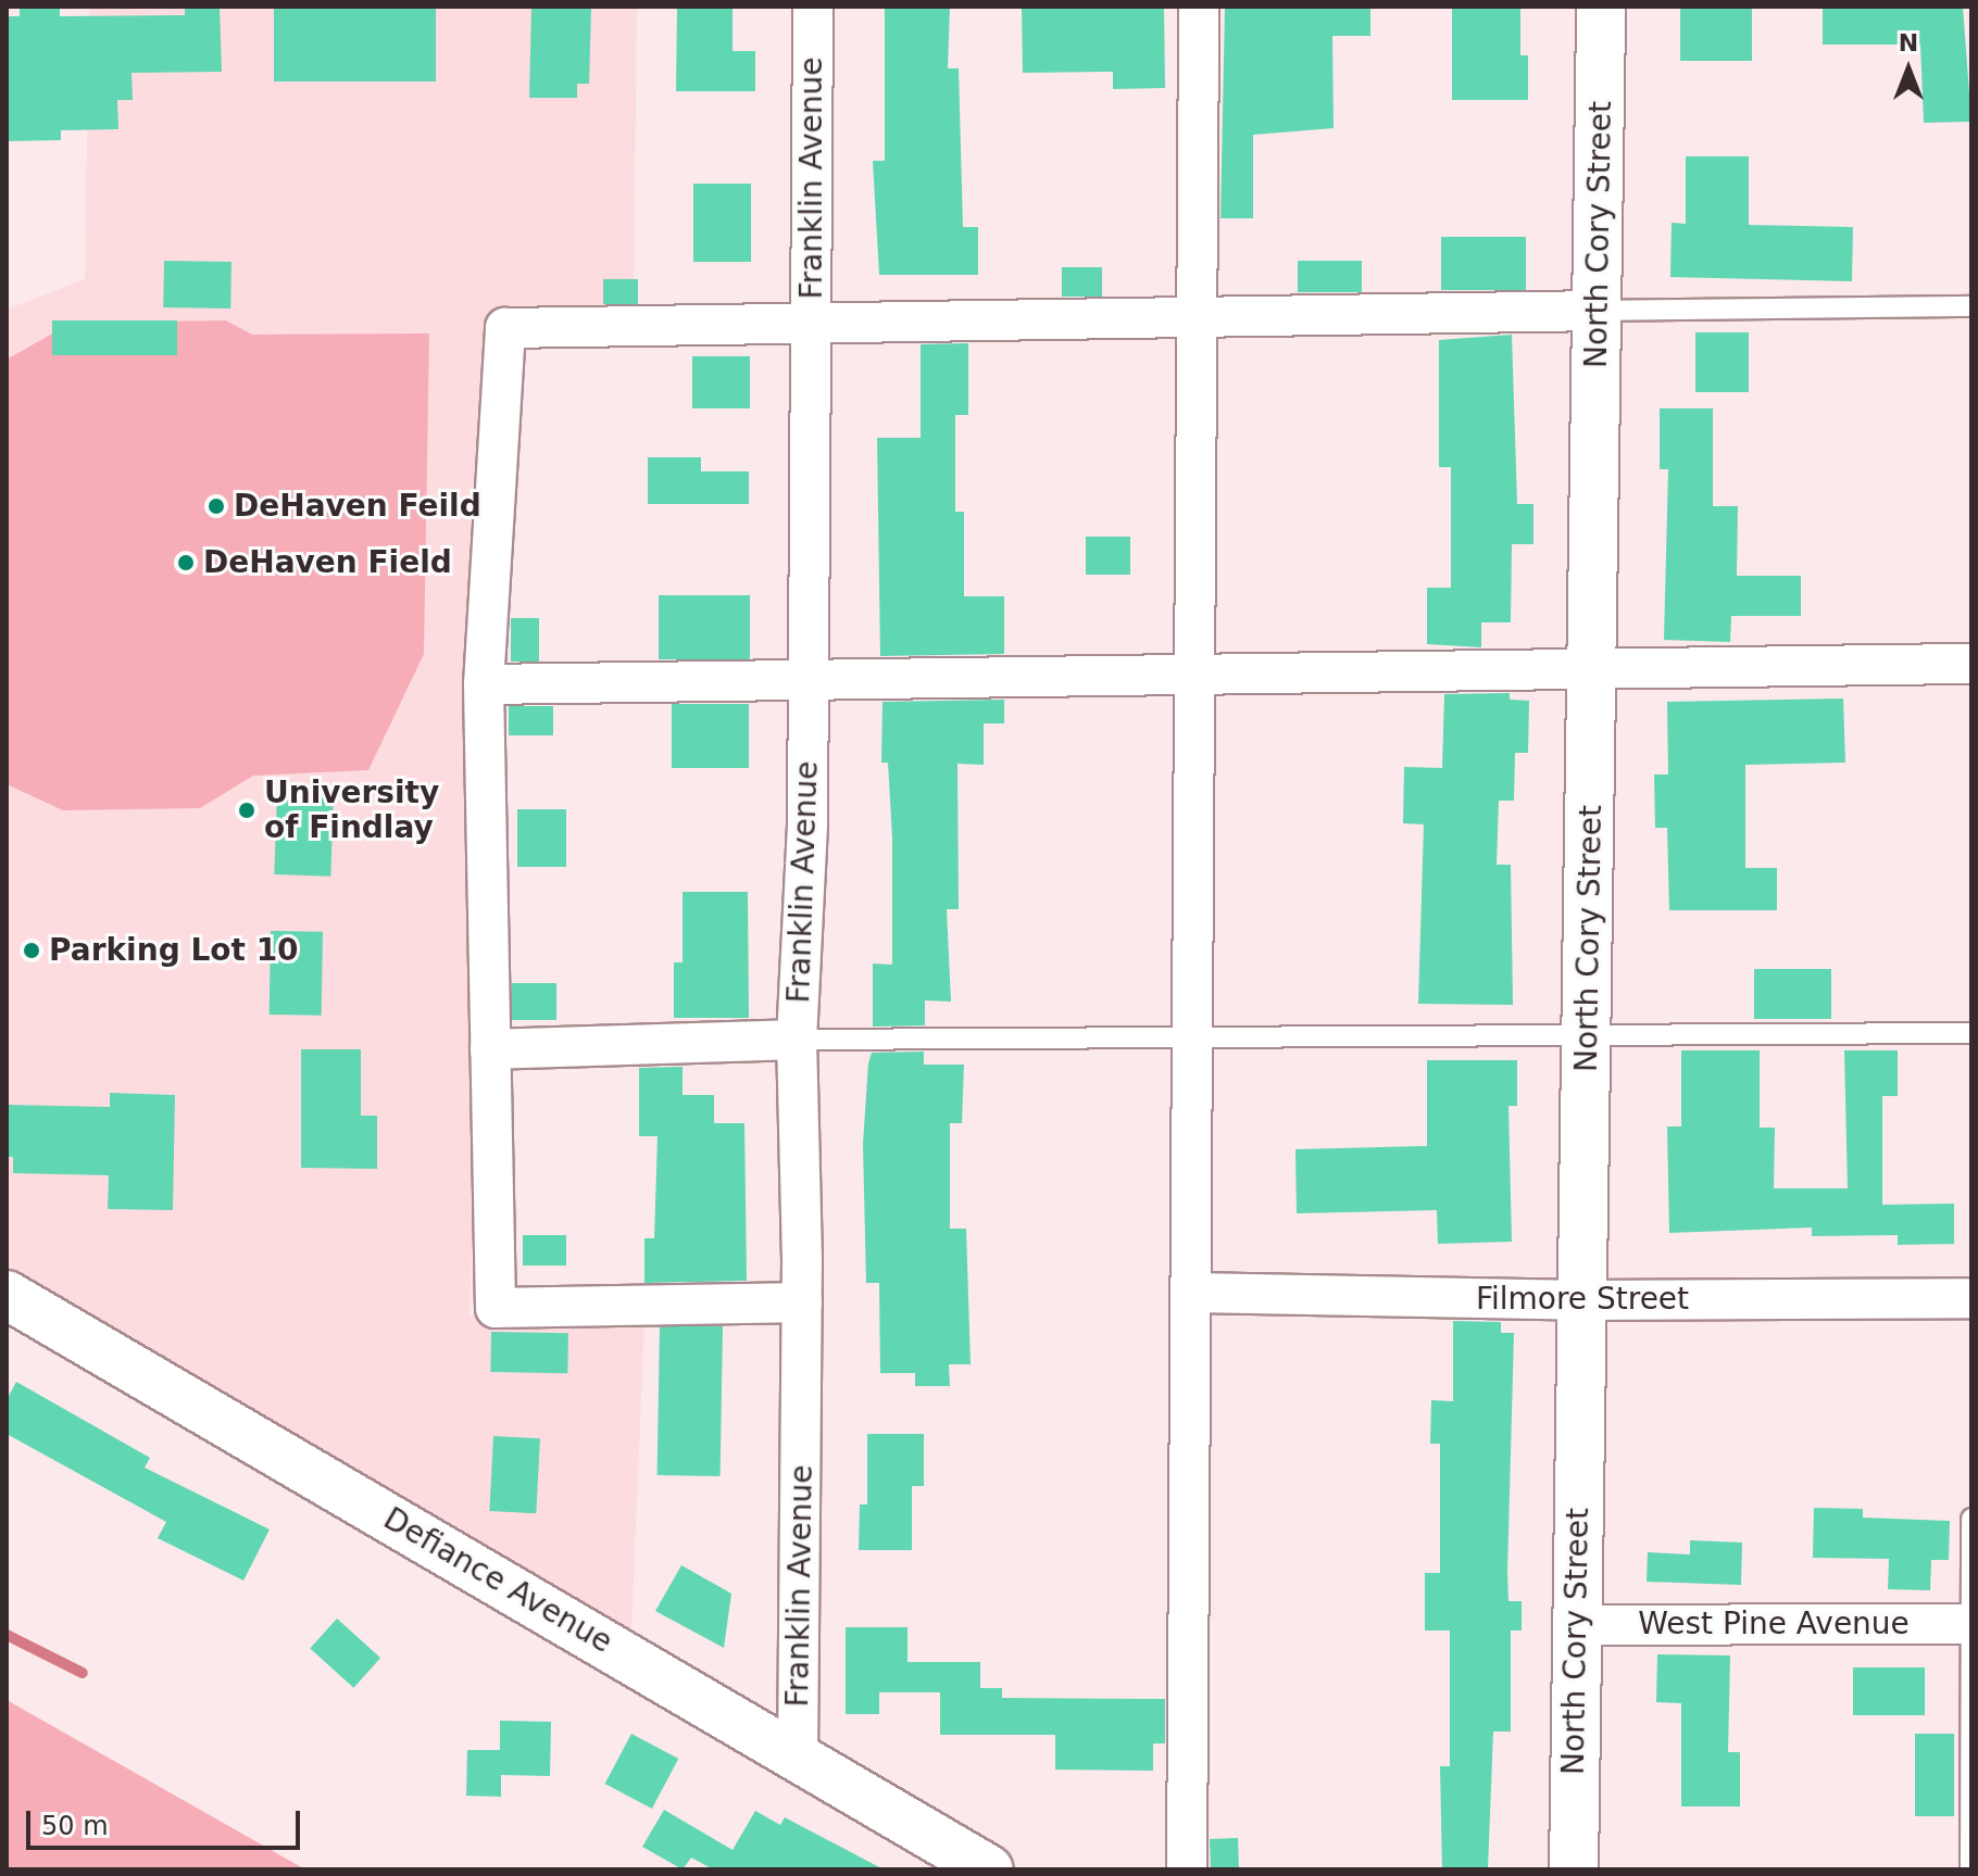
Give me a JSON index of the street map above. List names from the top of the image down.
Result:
{
  "streets": {
    "street": [
      "Franklin Avenue",
      "North Cory Street",
      "Filmore Street",
      "Defiance Avenue",
      "West Pine Avenue"
    ]
  },
  "crossings": [
    ["Franklin Avenue", "Defiance Avenue"],
    ["North Cory Street", "Filmore Street"],
    ["North Cory Street", "West Pine Avenue"]
  ],
  "places": [
    "DeHaven Feild",
    "DeHaven Field",
    "University of Findlay",
    "Parking Lot 10"
  ],
  "scale_bar": "50 m",
  "north": "top"
}
